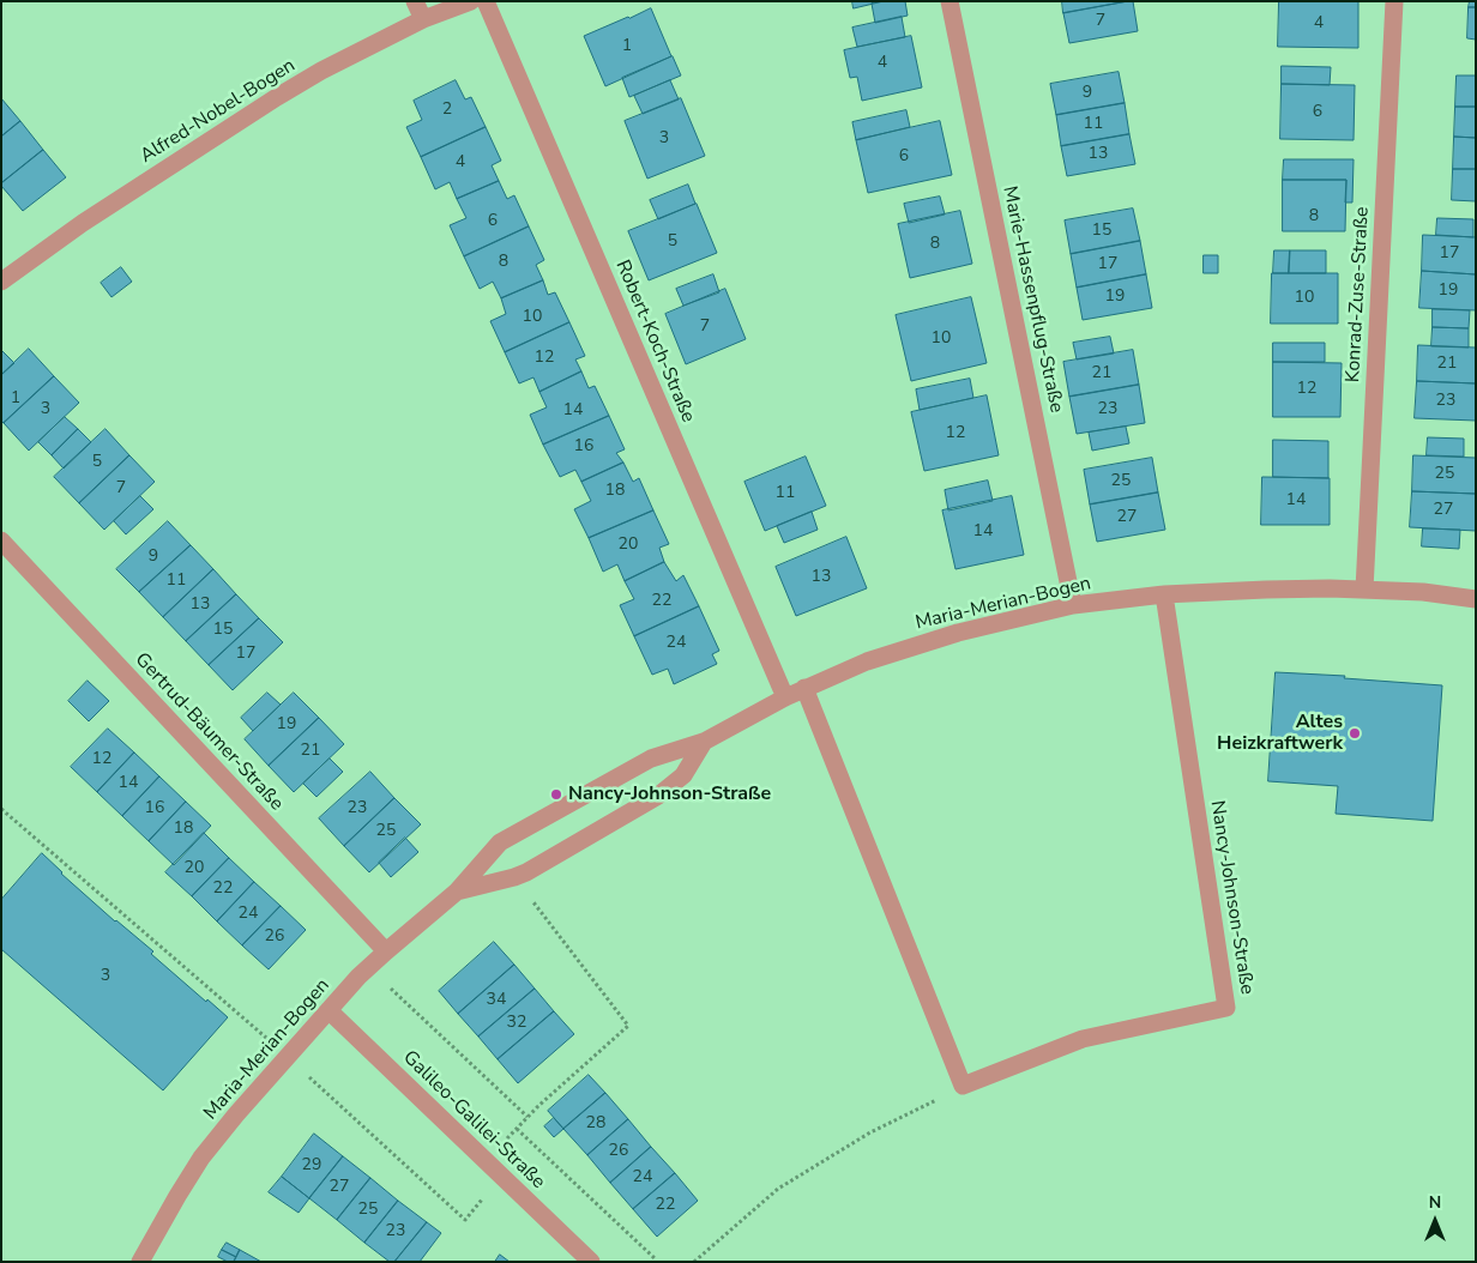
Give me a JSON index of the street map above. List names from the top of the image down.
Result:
{
  "streets": {
    "street": [
      "Alfred-Nobel-Bogen",
      "Konrad-Zuse-Straße",
      "Marie-Hassenpflug-Straße",
      "Robert-Koch-Straße",
      "Maria-Merian-Bogen",
      "Gertrud-Bäumer-Straße",
      "Nancy-Johnson-Straße",
      "Galileo-Galilei-Straße"
    ]
  },
  "crossings": [
    ["Konrad-Zuse-Straße", "Maria-Merian-Bogen"],
    ["Marie-Hassenpflug-Straße", "Maria-Merian-Bogen"],
    ["Robert-Koch-Straße", "Maria-Merian-Bogen"],
    ["Maria-Merian-Bogen", "Gertrud-Bäumer-Straße"],
    ["Maria-Merian-Bogen", "Nancy-Johnson-Straße"],
    ["Maria-Merian-Bogen", "Galileo-Galilei-Straße"]
  ],
  "places": ["Altes Heizkraftwerk", "Nancy-Johnson-Straße"],
  "house_numbers": [
    "7",
    "4",
    "1",
    "4",
    "9",
    "2",
    "6",
    "11",
    "3",
    "13",
    "6",
    "4",
    "8",
    "6",
    "15",
    "5",
    "8",
    "17",
    "8",
    "17",
    "19",
    "19",
    "10",
    "10",
    "7",
    "10",
    "12",
    "21",
    "21",
    "12",
    "1",
    "23",
    "3",
    "23",
    "14",
    "12",
    "16",
    "5",
    "25",
    "25",
    "7",
    "18",
    "11",
    "14",
    "27",
    "27",
    "14",
    "20",
    "9",
    "13",
    "11",
    "22",
    "13",
    "15",
    "24",
    "17",
    "19",
    "21",
    "12",
    "14",
    "16",
    "23",
    "18",
    "25",
    "20",
    "22",
    "24",
    "26",
    "3",
    "34",
    "32",
    "28",
    "26",
    "29",
    "24",
    "27",
    "22",
    "25",
    "23"
  ],
  "north": "top"
}
